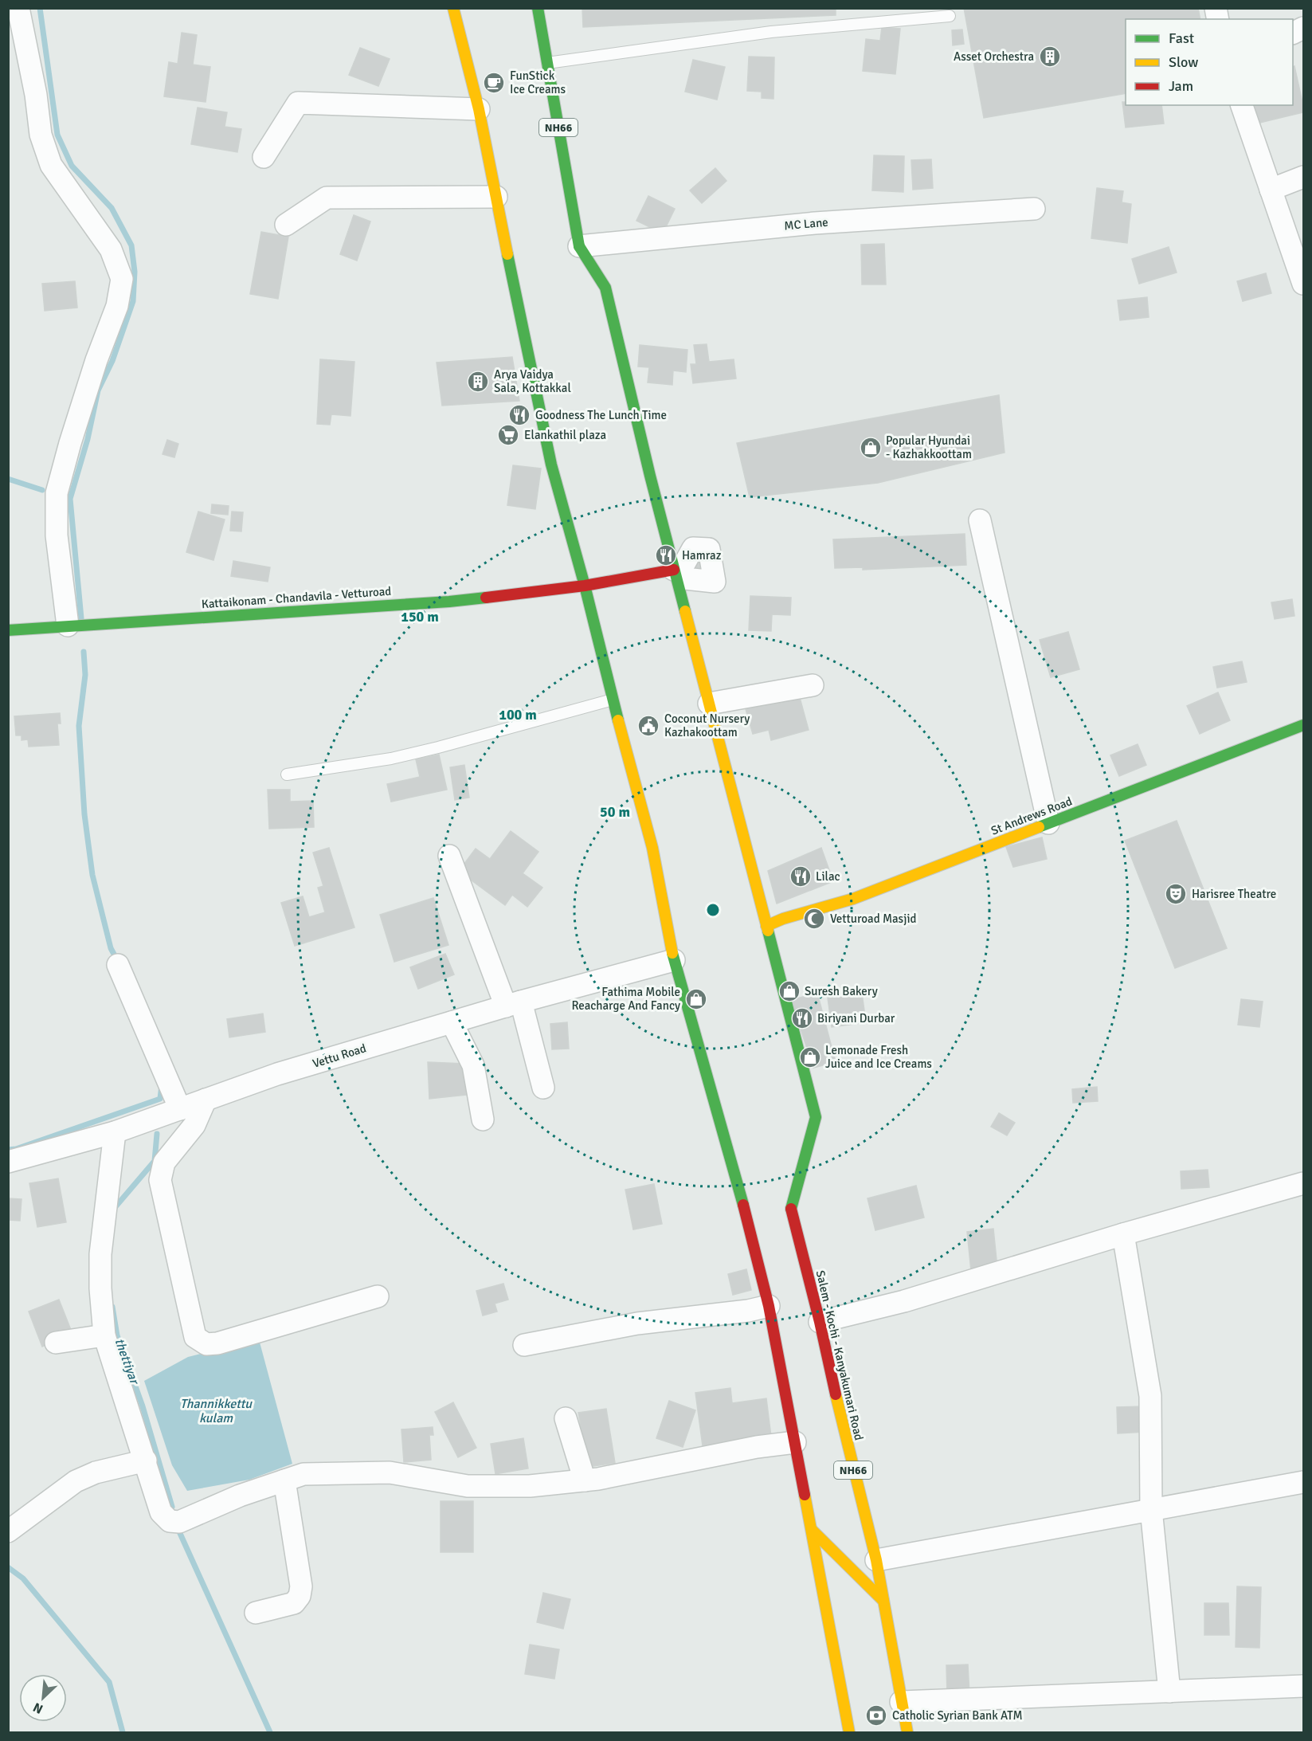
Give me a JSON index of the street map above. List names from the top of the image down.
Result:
{
  "streets": {
    "main road": [
      "NH66",
      "Kattaikonam - Chandavila - Vetturoad",
      "St Andrews Road",
      "Salem - Kochi - Kanyakumari Road"
    ],
    "street": ["MC Lane", "Vettu Road"]
  },
  "crossings": [
    ["NH66", "MC Lane"],
    ["St Andrews Road", "Salem - Kochi - Kanyakumari Road"]
  ],
  "water": ["thettiyar", "Thannikkettu kulam"],
  "places": {
    "building": ["Asset Orchestra", "Arya Vaidya Sala, Kottakkal"],
    "cafe": ["FunStick Ice Creams"],
    "restaurant": [
      "Goodness The Lunch Time",
      "Hamraz",
      "Lilac",
      "Biriyani Durbar"
    ],
    "supermarket": ["Elankathil plaza"],
    "shop": [
      "Popular Hyundai - Kazhakkoottam",
      "Suresh Bakery",
      "Fathima Mobile Reacharge And Fancy",
      "Lemonade Fresh Juice and Ice Creams"
    ],
    "public building": ["Coconut Nursery Kazhakoottam"],
    "theatre": ["Harisree Theatre"],
    "mosque": ["Vetturoad Masjid"],
    "bank": ["Catholic Syrian Bank ATM"]
  },
  "legend": ["Fast", "Slow", "Jam"],
  "north": "bottom left",
  "rings": ["150 m", "100 m", "50 m"]
}
